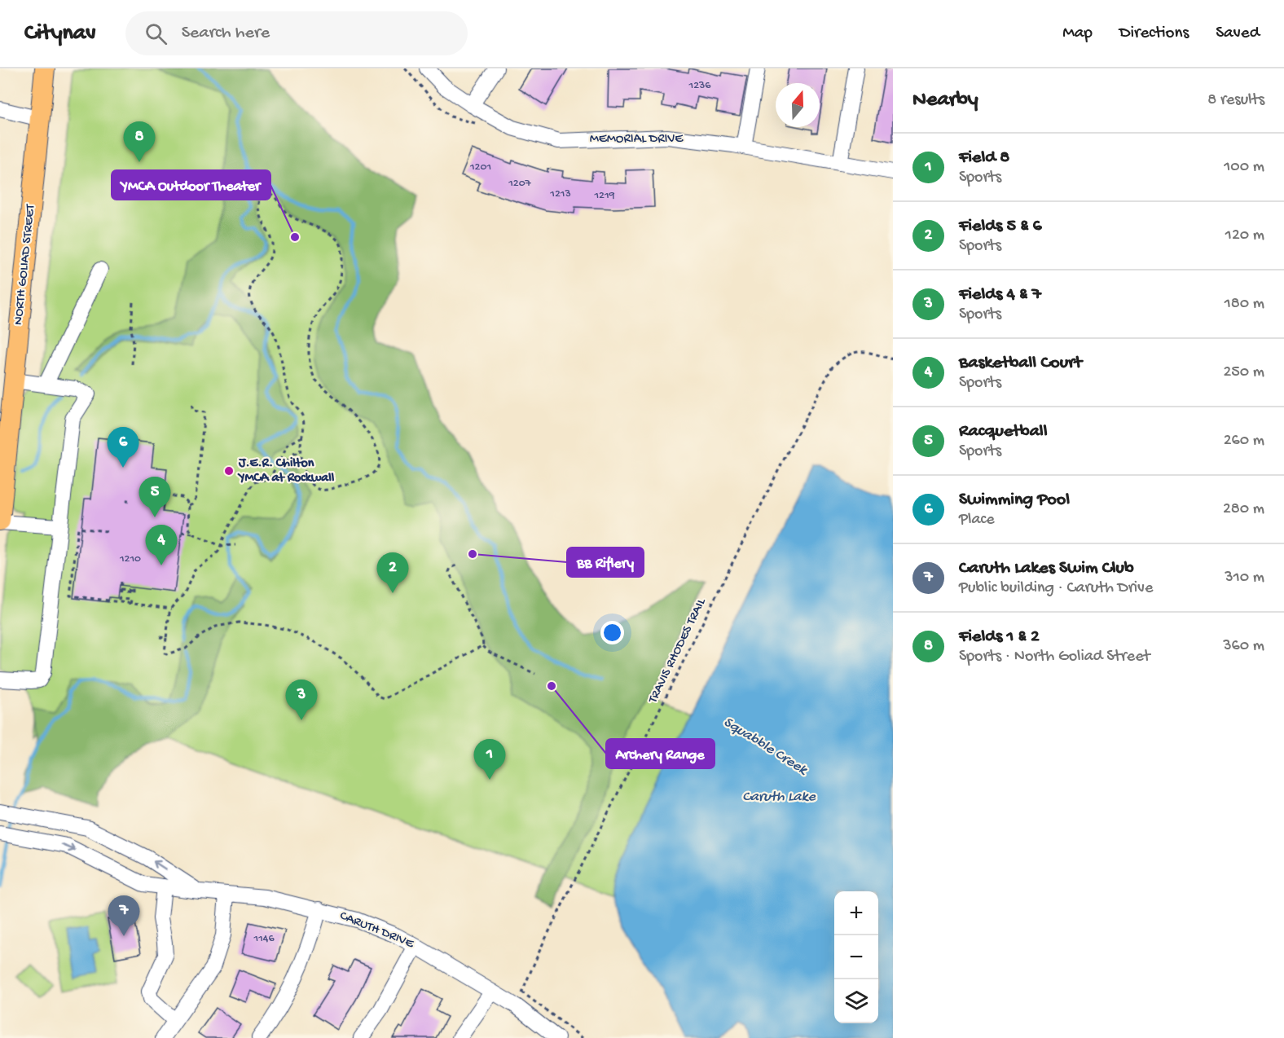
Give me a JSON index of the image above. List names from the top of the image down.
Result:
{
  "streets": {
    "main road": ["NORTH GOLIAD STREET"],
    "street": ["MEMORIAL DRIVE", "CARUTH DRIVE"],
    "path": ["TRAVIS RHODES TRAIL"]
  },
  "crossings": [
    ["TRAVIS RHODES TRAIL", "CARUTH DRIVE"]
  ],
  "water": ["Squabble Creek", "Caruth Lake"],
  "places": [
    "YMCA Outdoor Theater",
    "J.E.R. Chilton YMCA at Rockwall",
    "BB Riflery",
    "Archery Range"
  ],
  "house_numbers": [
    "1236",
    "1201",
    "1207",
    "1213",
    "1219",
    "1210",
    "1146"
  ],
  "north": "top",
  "page": {
    "header": "Citynav",
    "search": "Search here",
    "nav": ["Map", "Directions", "Saved"],
    "heading": ["Nearby", "8 results"],
    "pins": [
      "8",
      "6",
      "5",
      "4",
      "2",
      "3",
      "1",
      "7"
    ],
    "list": [
      {
        "mark": "1",
        "name": "Field 8",
        "note": "Sports",
        "value": "100 m"
      },
      {
        "mark": "2",
        "name": "Fields 5 & 6",
        "note": "Sports",
        "value": "120 m"
      },
      {
        "mark": "3",
        "name": "Fields 4 & 7",
        "note": "Sports",
        "value": "180 m"
      },
      {
        "mark": "4",
        "name": "Basketball Court",
        "note": "Sports",
        "value": "250 m"
      },
      {
        "mark": "5",
        "name": "Racquetball",
        "note": "Sports",
        "value": "260 m"
      },
      {
        "mark": "6",
        "name": "Swimming Pool",
        "note": "Place",
        "value": "280 m"
      },
      {
        "mark": "7",
        "name": "Caruth Lakes Swim Club",
        "note": "Public building · Caruth Drive",
        "value": "310 m"
      },
      {
        "mark": "8",
        "name": "Fields 1 & 2",
        "note": "Sports · North Goliad Street",
        "value": "360 m"
      }
    ],
    "map_buttons": ["+", "−"]
  }
}
